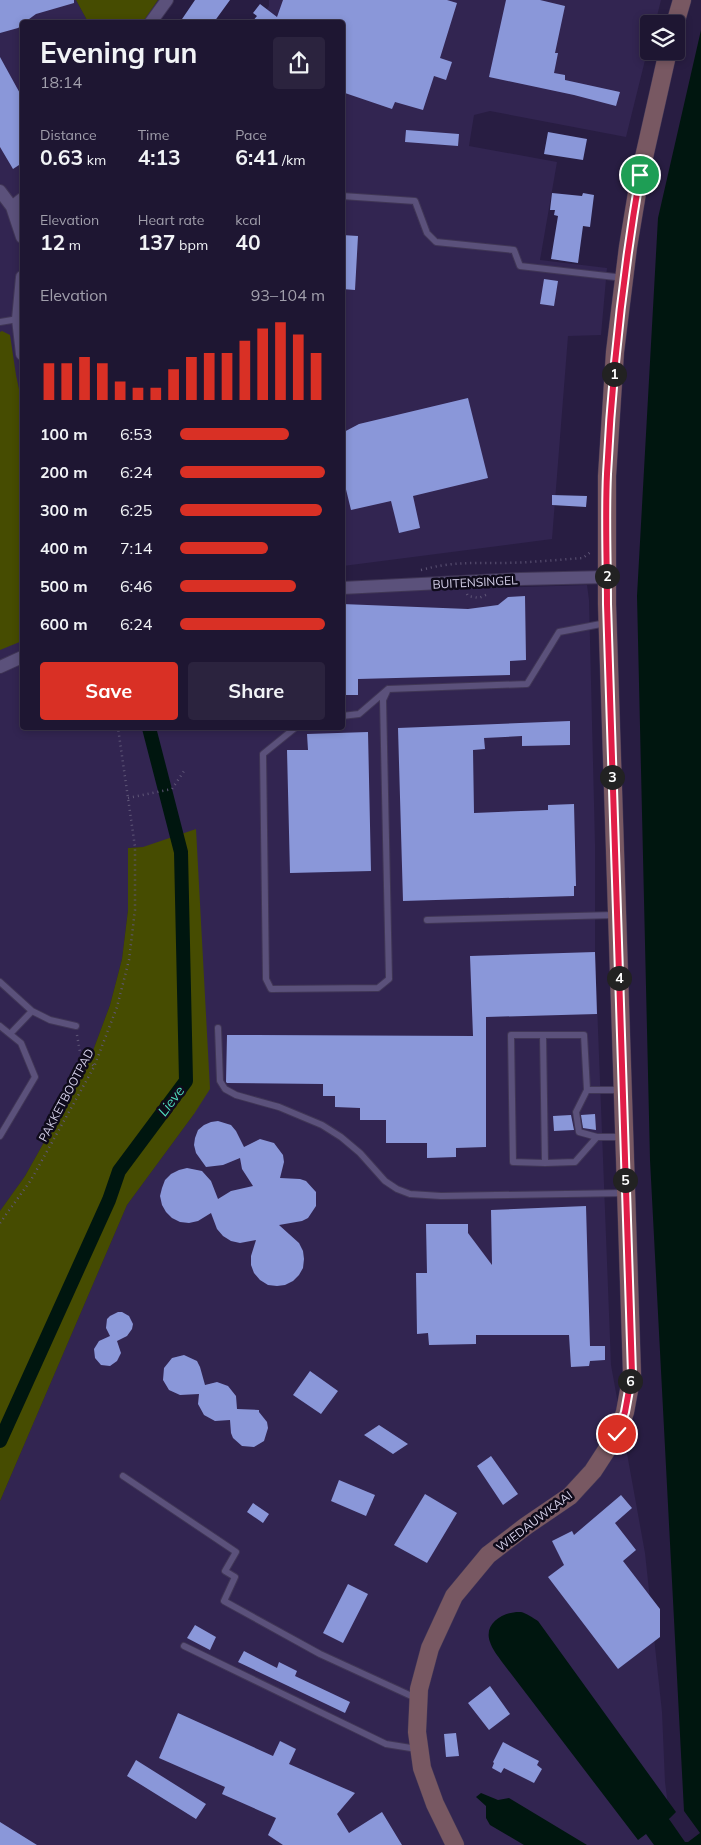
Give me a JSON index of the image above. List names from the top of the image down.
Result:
{
  "streets": {
    "main road": ["WIEDAUWKAAI"],
    "street": ["BUITENSINGEL"],
    "path": ["PAKKETBOOTPAD"]
  },
  "crossings": [
    ["BUITENSINGEL", "WIEDAUWKAAI"]
  ],
  "water": ["Lieve"],
  "page": {
    "heading": ["Evening run", "18:14"],
    "stats": [
      ["Distance", "0.63 km"],
      ["Time", "4:13"],
      ["Pace", "6:41 /km"],
      ["Elevation", "12 m"],
      ["Heart rate", "137 bpm"],
      ["kcal", "40"]
    ],
    "chart": ["Elevation", "93–104 m"],
    "pins": [
      "1",
      "2",
      "3",
      "4",
      "5",
      "6"
    ],
    "list": [
      {
        "name": "100 m",
        "note": "6:53"
      },
      {
        "name": "200 m",
        "note": "6:24"
      },
      {
        "name": "300 m",
        "note": "6:25"
      },
      {
        "name": "400 m",
        "note": "7:14"
      },
      {
        "name": "500 m",
        "note": "6:46"
      },
      {
        "name": "600 m",
        "note": "6:24"
      }
    ],
    "buttons": ["Save", "Share"]
  }
}
